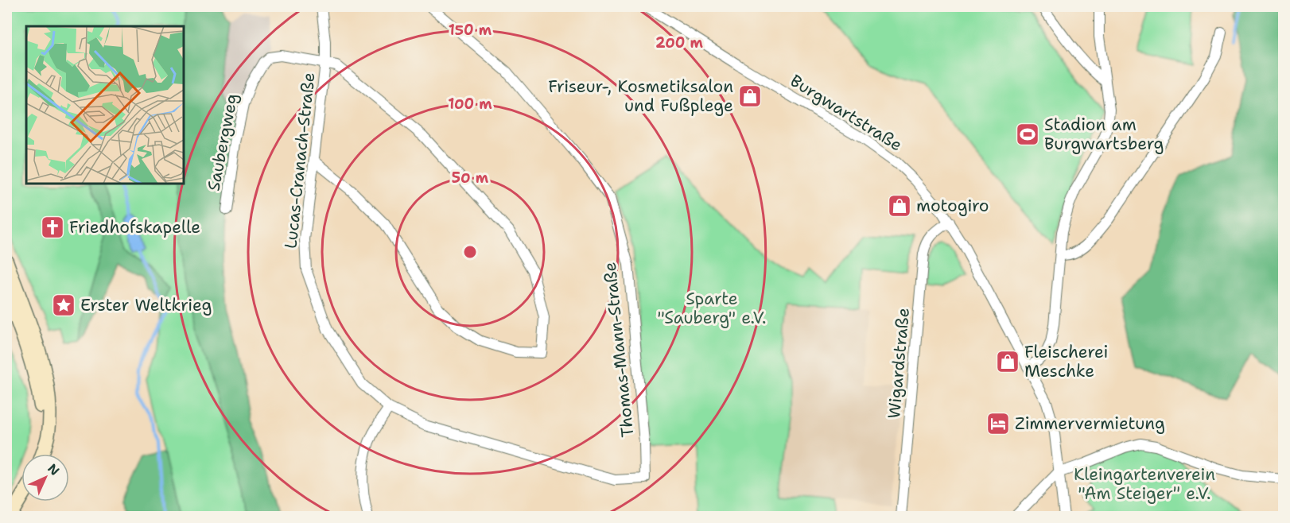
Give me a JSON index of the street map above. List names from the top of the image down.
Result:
{
  "streets": {
    "street": [
      "Burgwartstraße",
      "Saubergweg",
      "Lucas-Cranach-Straße",
      "Thomas-Mann-Straße",
      "Wigardstraße"
    ]
  },
  "crossings": [
    ["Burgwartstraße", "Wigardstraße"],
    ["Saubergweg", "Lucas-Cranach-Straße"],
    ["Lucas-Cranach-Straße", "Thomas-Mann-Straße"]
  ],
  "parks": ["Sparte \"Sauberg\" e.V.", "Kleingartenverein \"Am Steiger\" e.V."],
  "places": {
    "shop": ["Friseur-, Kosmetiksalon und Fußplege", "motogiro", "Fleischerei Meschke"],
    "sports": ["Stadion am Burgwartsberg"],
    "church": ["Friedhofskapelle"],
    "place": ["Erster Weltkrieg"],
    "hotel": ["Zimmervermietung"]
  },
  "north": "top right",
  "rings": [
    "150 m",
    "200 m",
    "100 m",
    "50 m"
  ]
}
